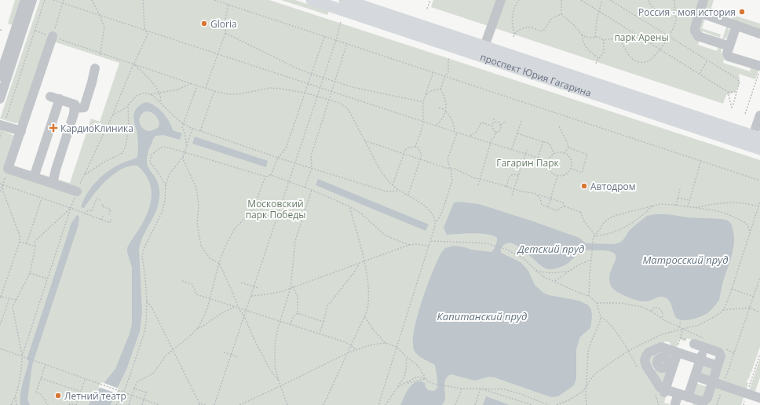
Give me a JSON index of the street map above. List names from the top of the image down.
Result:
{
  "streets": {
    "main road": ["проспект Юрия Гагарина"]
  },
  "water": ["Детский пруд", "Матросский пруд", "Капитанский пруд"],
  "parks": ["парк Арены", "Гагарин Парк", "Московский парк Победы"],
  "places": {
    "other": [
      "Россия - моя история",
      "Gloria",
      "Автодром",
      "Летний театр"
    ],
    "health": ["КардиоКлиника"]
  }
}
